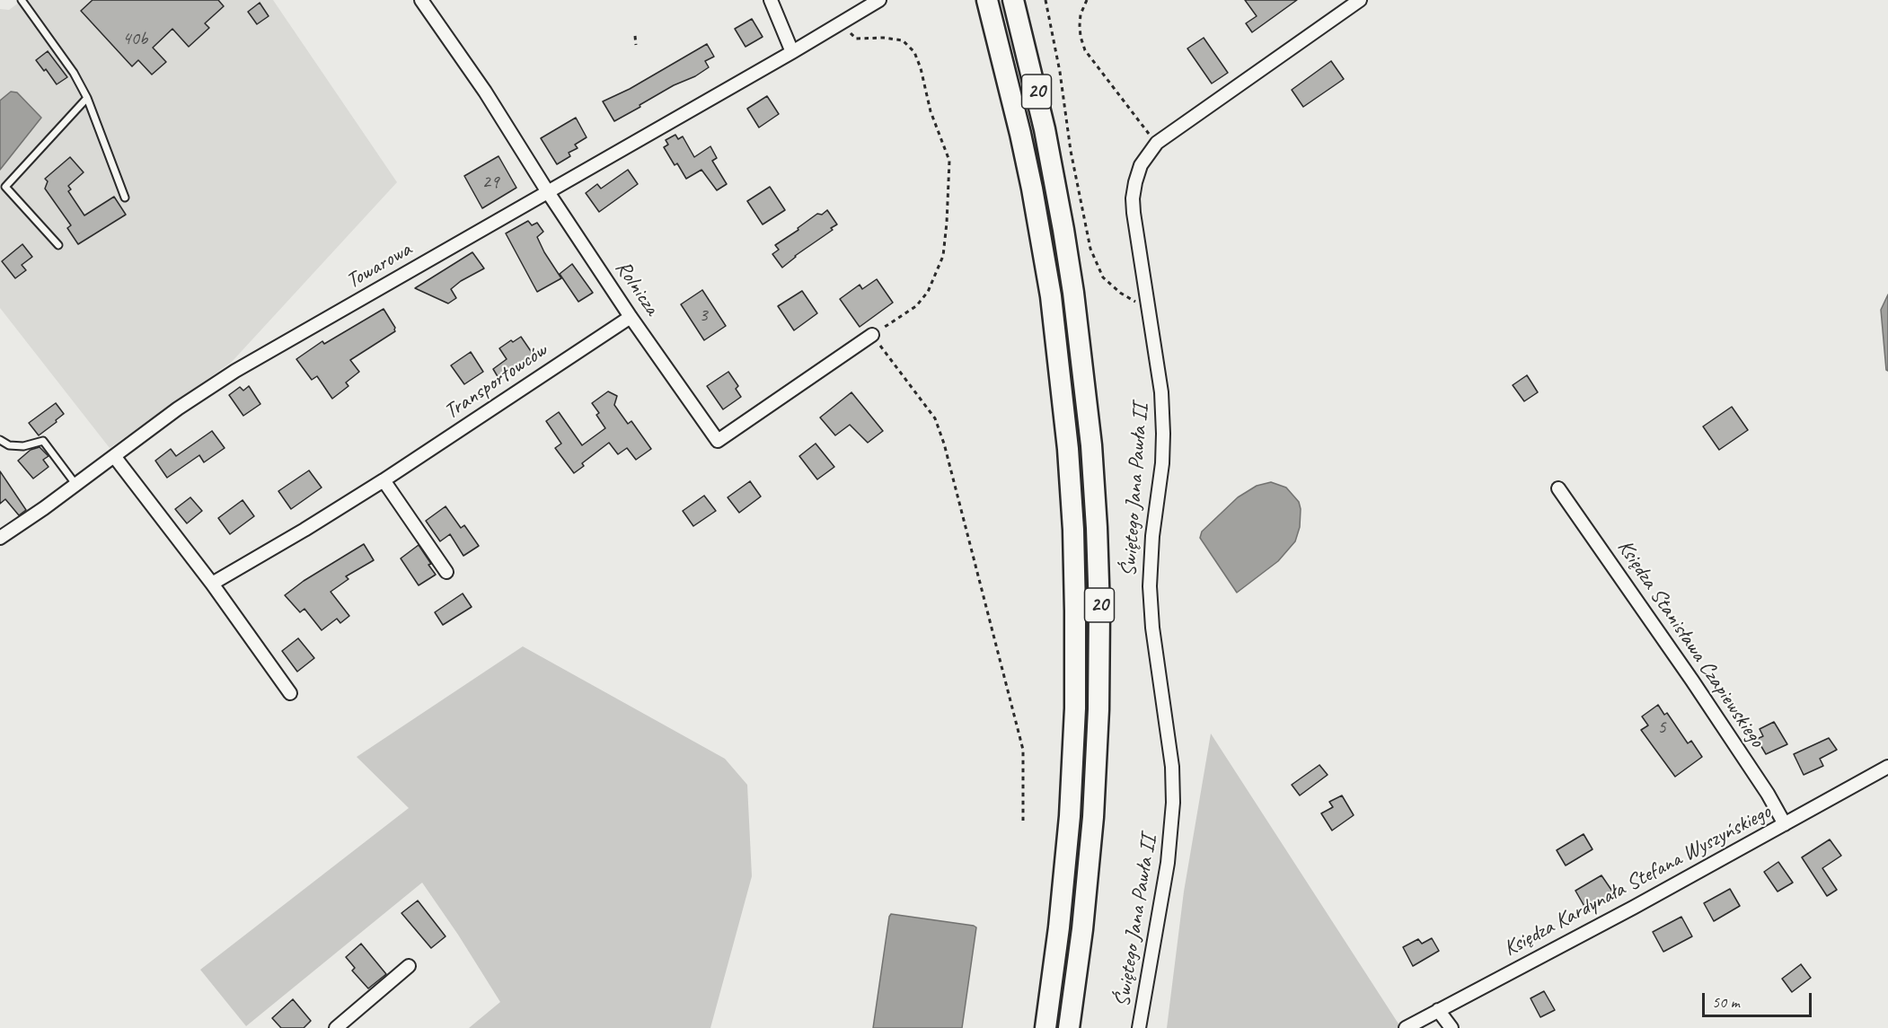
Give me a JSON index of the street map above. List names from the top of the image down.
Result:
{
  "streets": {
    "main road": ["20"],
    "street": [
      "Towarowa",
      "Rolnicza",
      "Transportowców",
      "Świętego Jana Pawła II",
      "Księdza Stanisława Czapiewskiego",
      "Księdza Kardynała Stefana Wyszyńskiego"
    ]
  },
  "crossings": [
    ["Towarowa", "Rolnicza"],
    ["Rolnicza", "Transportowców"],
    ["Księdza Stanisława Czapiewskiego", "Księdza Kardynała Stefana Wyszyńskiego"]
  ],
  "house_numbers": [
    "40b",
    "29",
    "3",
    "5"
  ],
  "scale_bar": "50 m"
}
